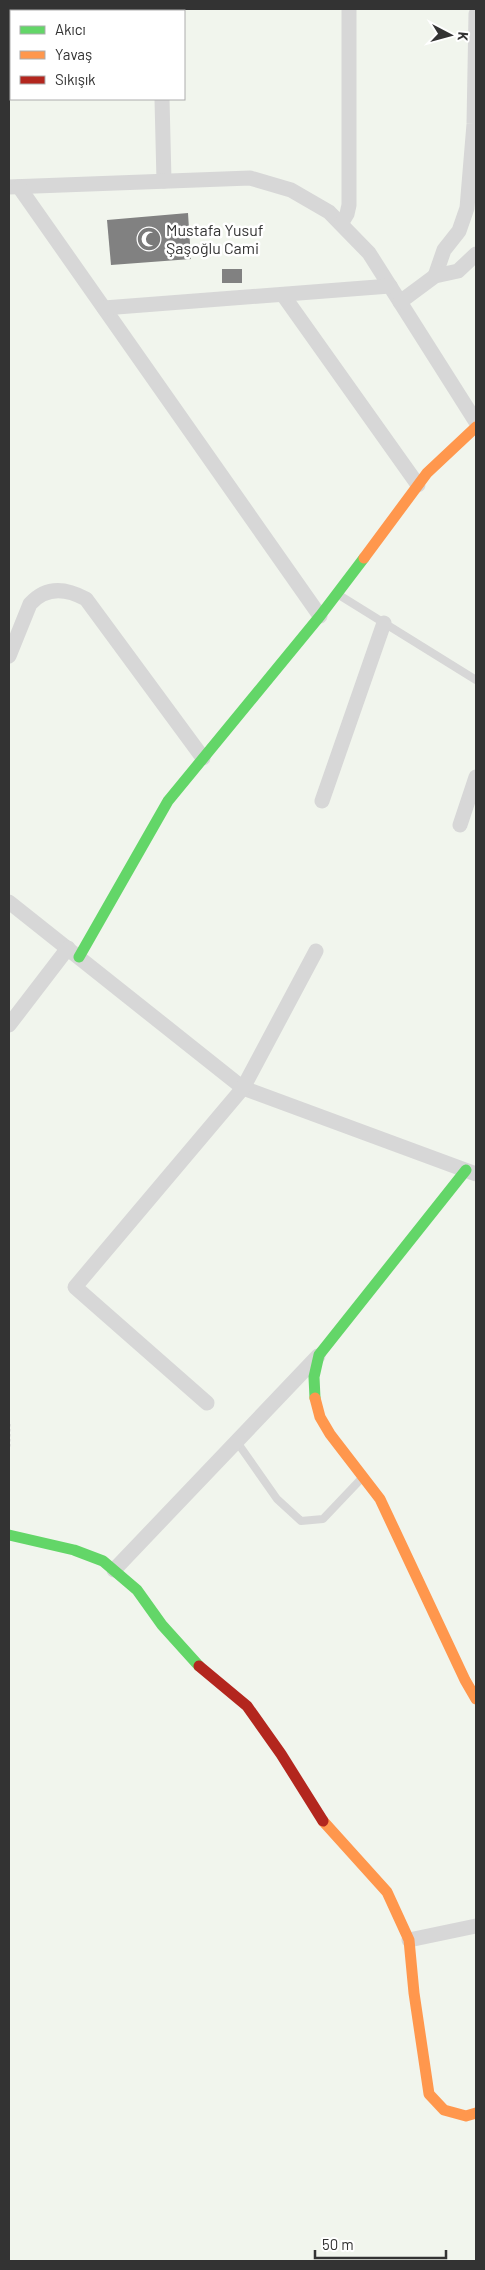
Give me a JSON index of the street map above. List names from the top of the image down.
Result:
{
  "places": {
    "mosque": ["Mustafa Yusuf Şaşoğlu Cami"]
  },
  "legend": ["Akıcı", "Yavaş", "Sıkışık"],
  "scale_bar": "50 m",
  "north": "right"
}
